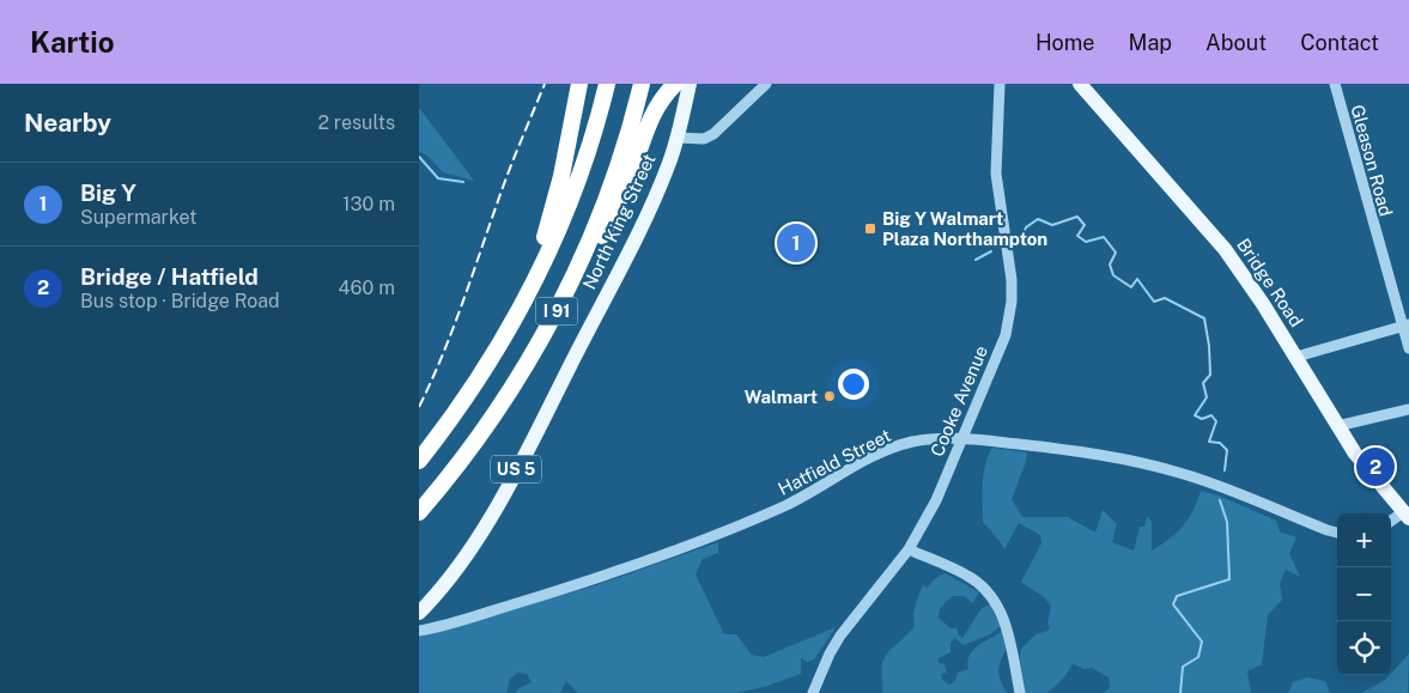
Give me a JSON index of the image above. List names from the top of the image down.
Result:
{
  "streets": {
    "highway": ["I 91"],
    "main road": ["North King Street", "Bridge Road", "US 5"],
    "street": ["Gleason Road", "Cooke Avenue", "Hatfield Street"]
  },
  "crossings": [
    ["Cooke Avenue", "Hatfield Street"]
  ],
  "places": {
    "transit": ["Big Y Walmart Plaza Northampton"],
    "other": ["Walmart"]
  },
  "page": {
    "header": "Kartio",
    "nav": [
      "Home",
      "Map",
      "About",
      "Contact"
    ],
    "heading": ["Nearby", "2 results"],
    "list": [
      {
        "mark": "1",
        "name": "Big Y",
        "note": "Supermarket",
        "value": "130 m"
      },
      {
        "mark": "2",
        "name": "Bridge / Hatfield",
        "note": "Bus stop · Bridge Road",
        "value": "460 m"
      }
    ],
    "pins": ["1", "2"],
    "map_buttons": ["+", "−"]
  }
}
